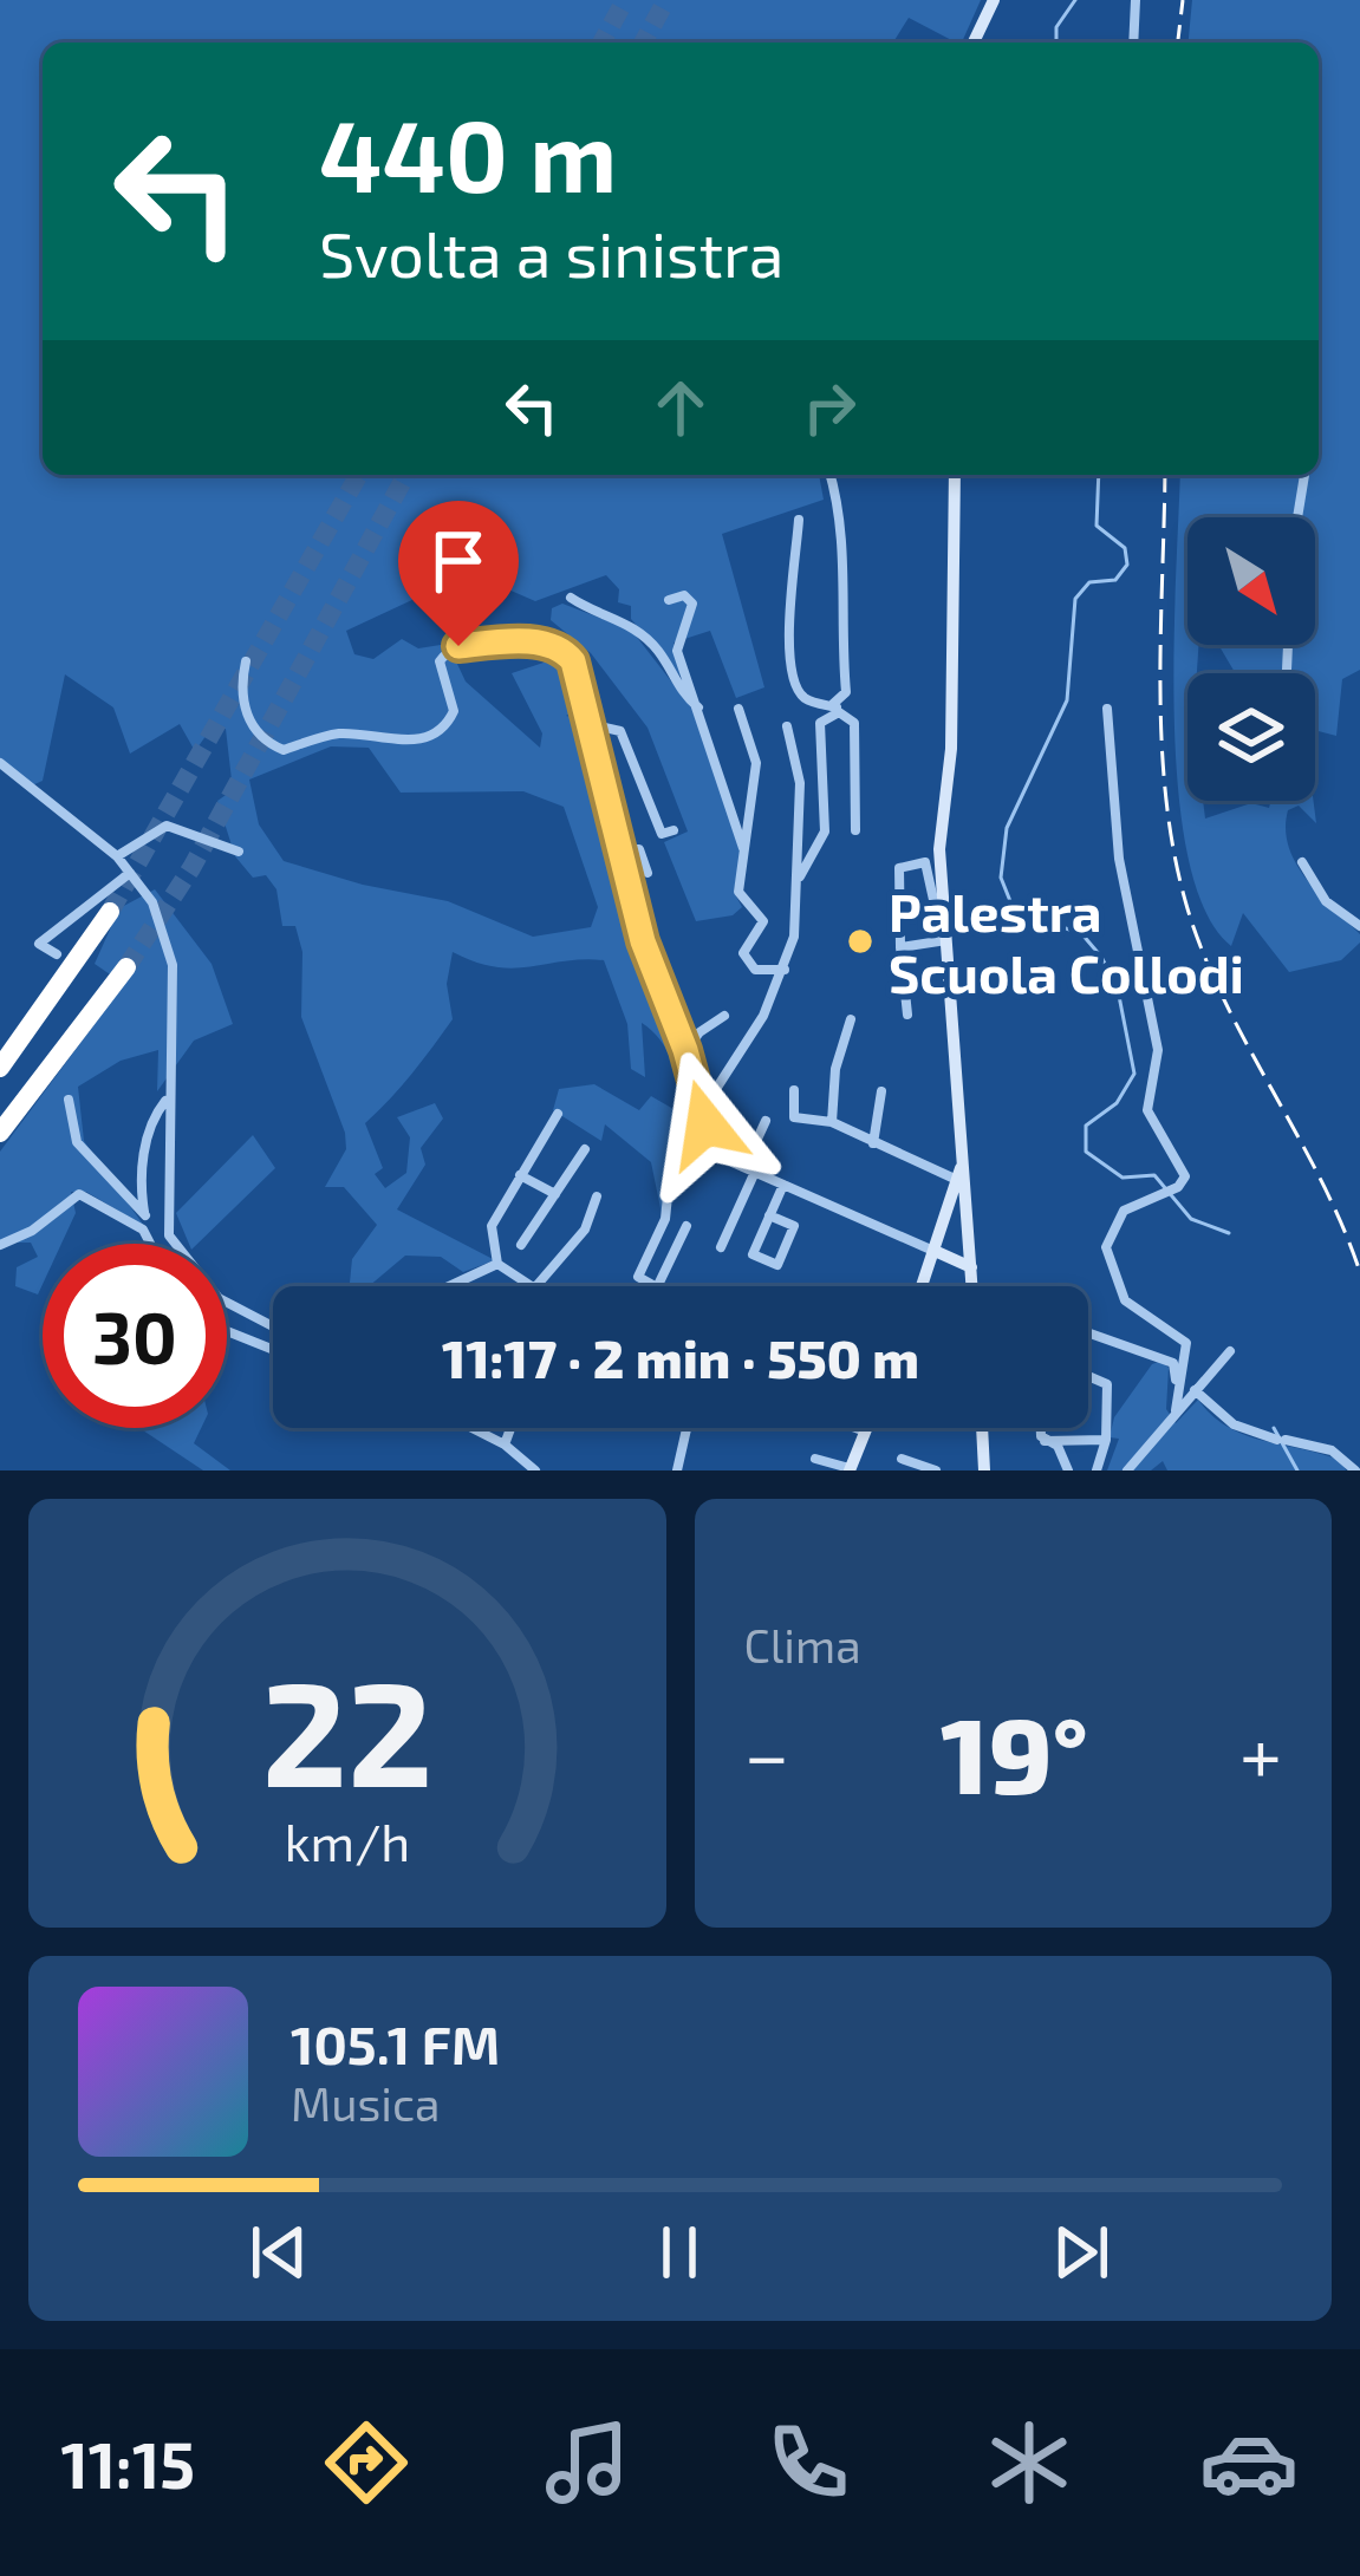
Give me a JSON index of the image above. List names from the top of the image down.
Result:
{
  "places": ["Palestra Scuola Collodi"],
  "north": "bottom right",
  "page": {
    "turn": ["440 m", "Svolta a sinistra"],
    "limit": "30",
    "trip": "11:17 · 2 min · 550 m",
    "tile": "Clima",
    "heat": ["−", "19°", "+"],
    "song": ["105.1 FM", "Musica"],
    "tabs": "11:15",
    "gauge": ["22", "km/h"]
  }
}
